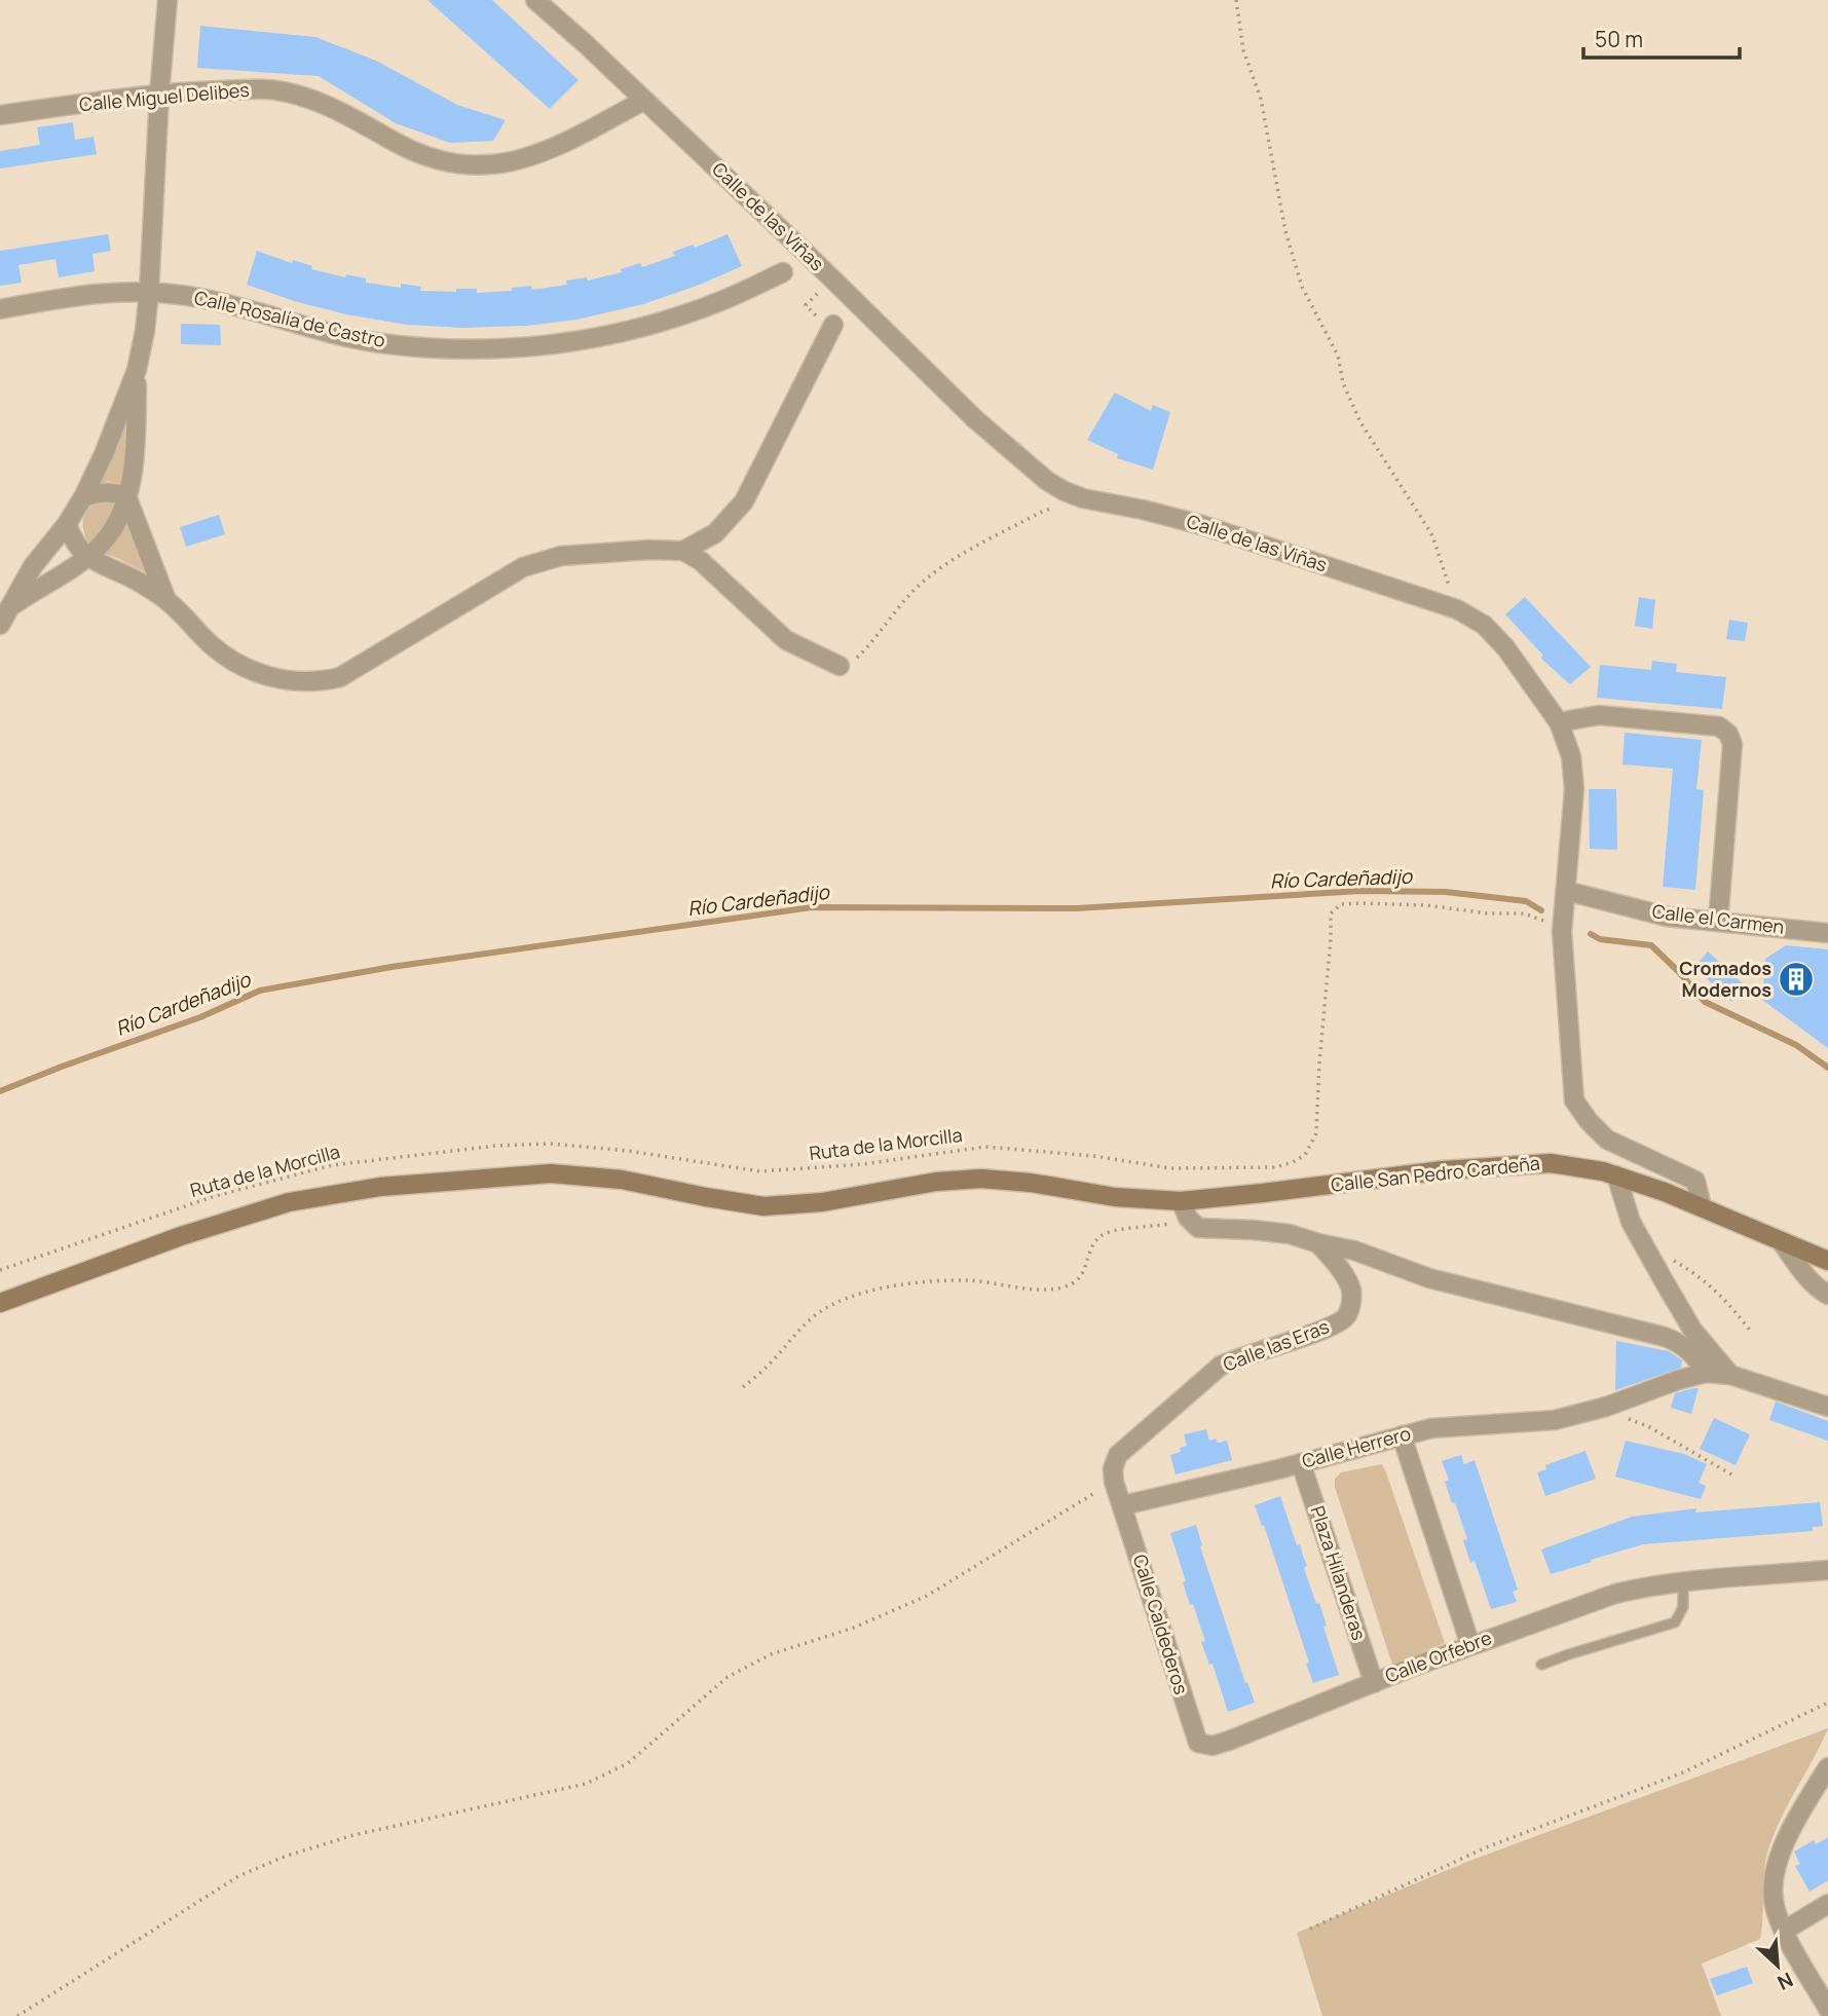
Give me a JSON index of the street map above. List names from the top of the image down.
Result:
{
  "streets": {
    "main road": ["Calle San Pedro Cardeña"],
    "street": [
      "Calle Miguel Delibes",
      "Calle de las Viñas",
      "Calle Rosalía de Castro",
      "Calle el Carmen",
      "Calle las Eras",
      "Calle Herrero",
      "Plaza Hilanderas",
      "Calle Caldederos",
      "Calle Orfebre"
    ],
    "path": ["Ruta de la Morcilla"]
  },
  "crossings": [
    ["Calle Miguel Delibes", "Calle de las Viñas"],
    ["Calle de las Viñas", "Calle el Carmen"],
    ["Calle de las Viñas", "Ruta de la Morcilla"],
    ["Calle de las Viñas", "Calle San Pedro Cardeña"],
    ["Calle Herrero", "Plaza Hilanderas"],
    ["Calle Herrero", "Calle Caldederos"],
    ["Plaza Hilanderas", "Calle Orfebre"],
    ["Calle Caldederos", "Calle Orfebre"]
  ],
  "water": ["Río Cardeñadijo"],
  "places": {
    "building": ["Cromados Modernos"]
  },
  "scale_bar": "50 m",
  "north": "bottom right"
}
